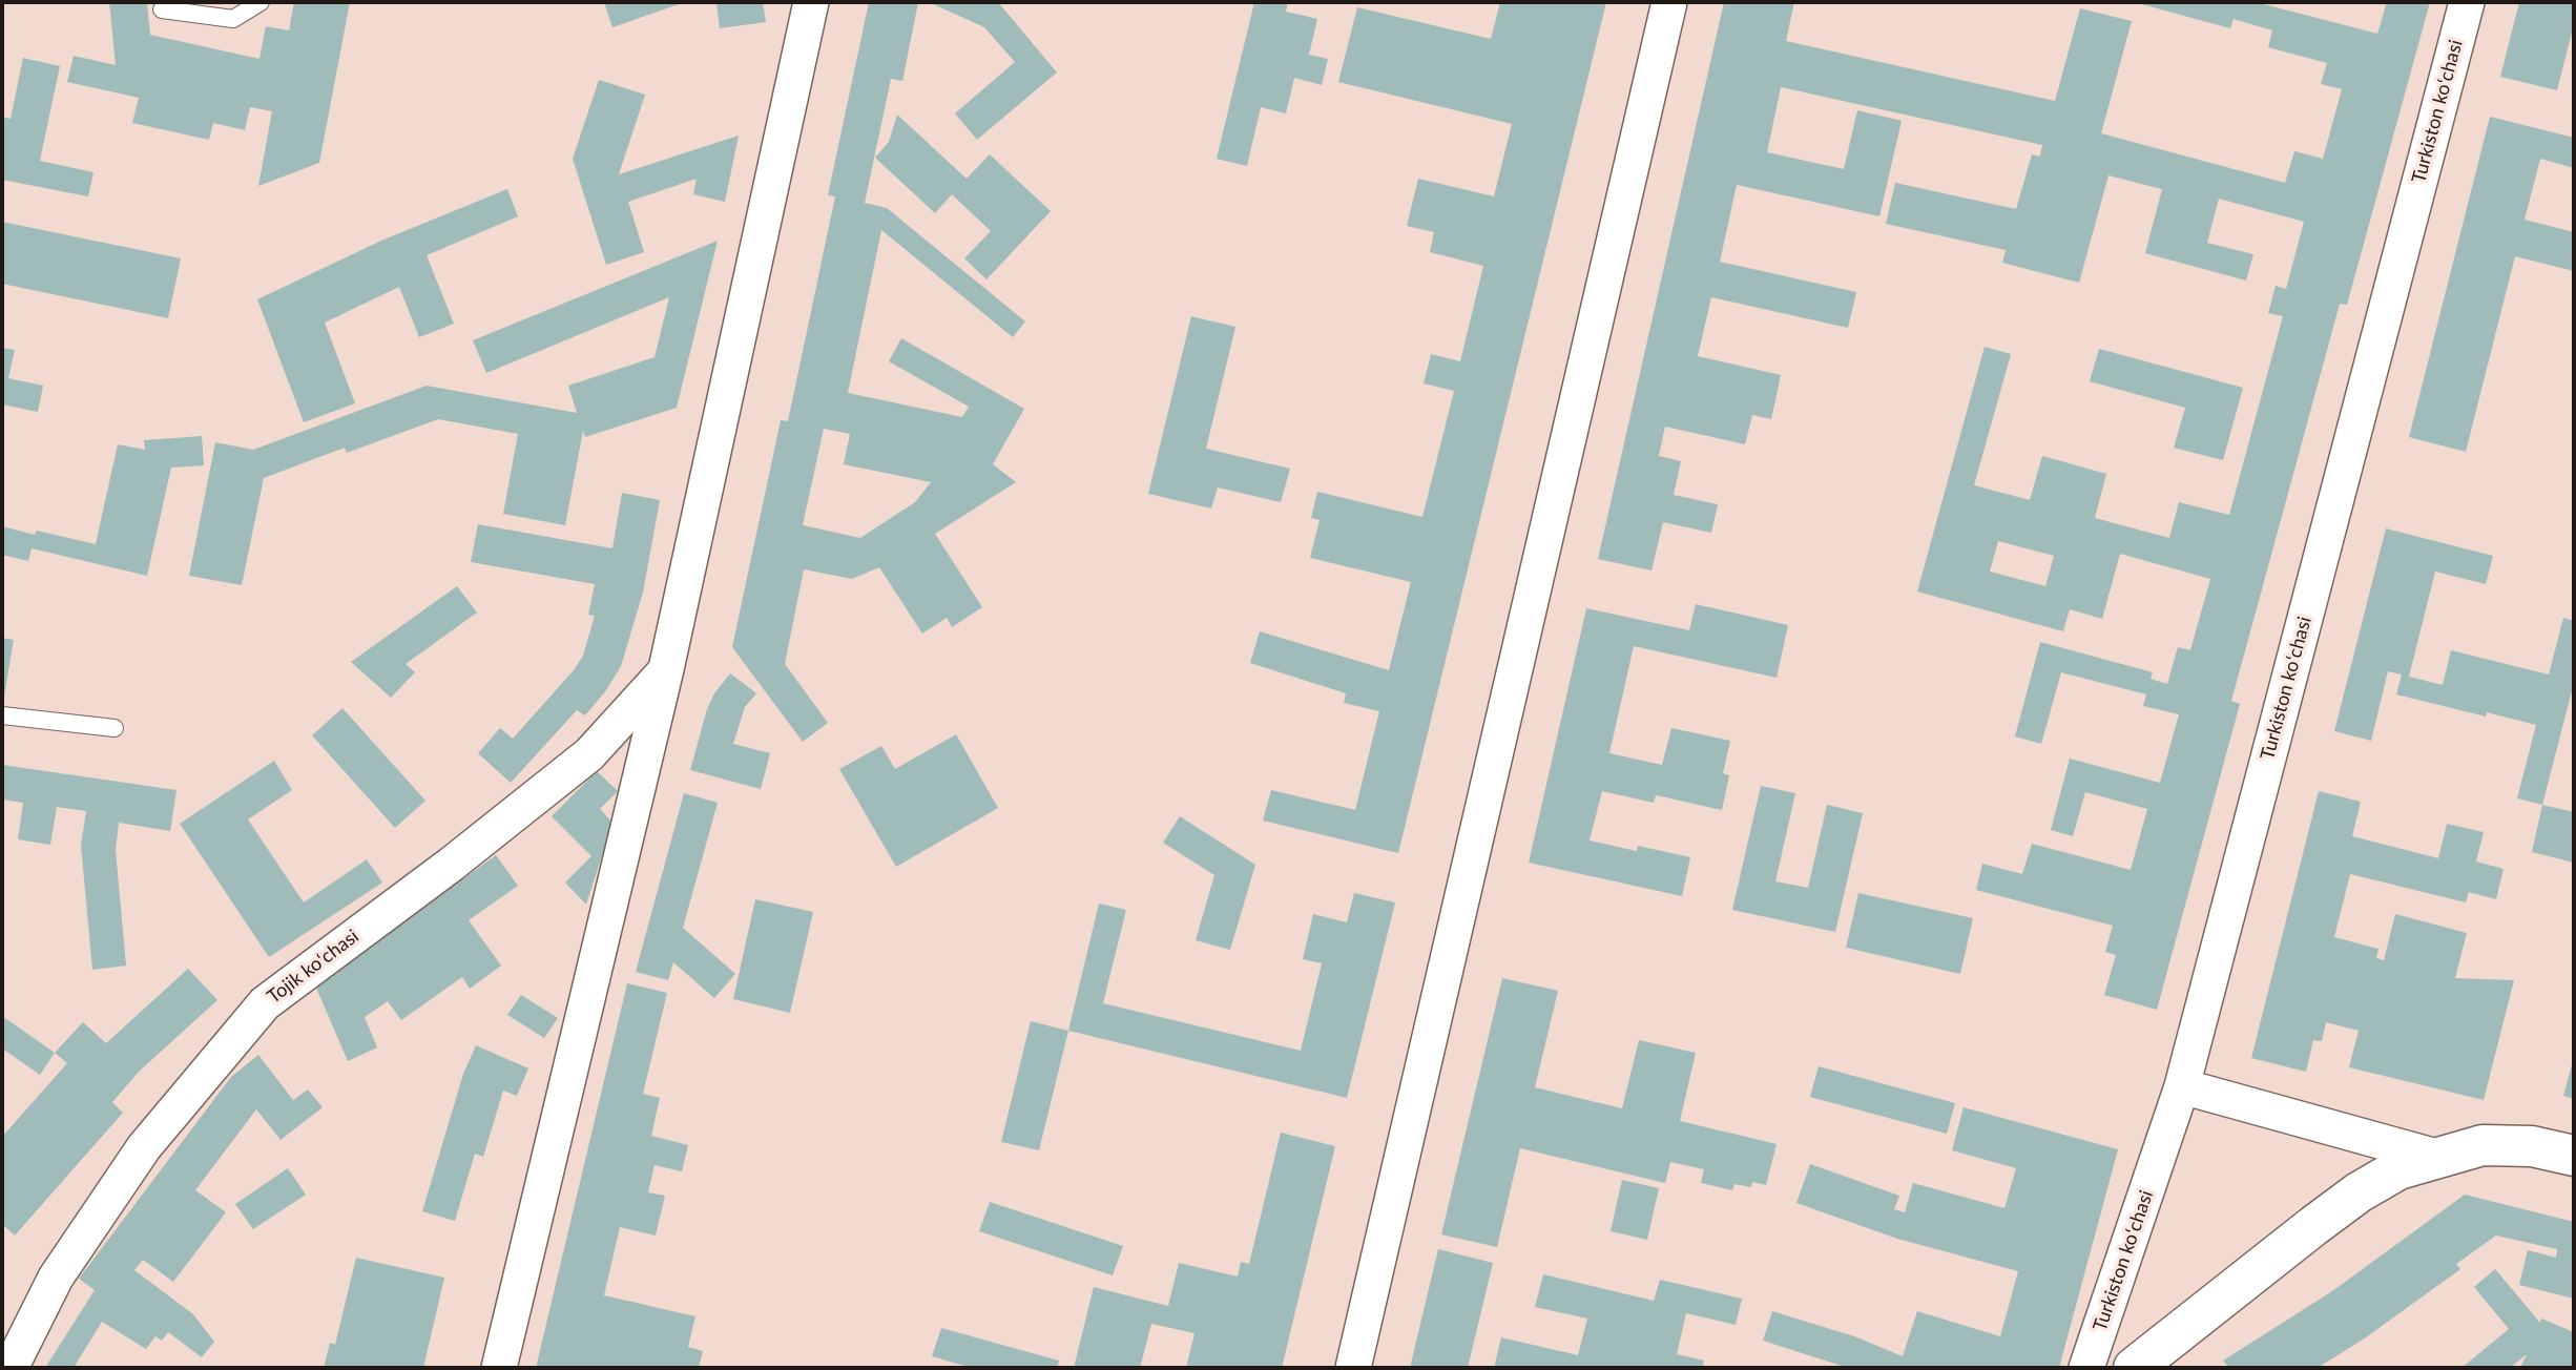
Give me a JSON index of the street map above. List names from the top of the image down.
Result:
{
  "streets": {
    "street": ["Turkiston koʻchasi", "Tojik koʻchasi"]
  }
}
